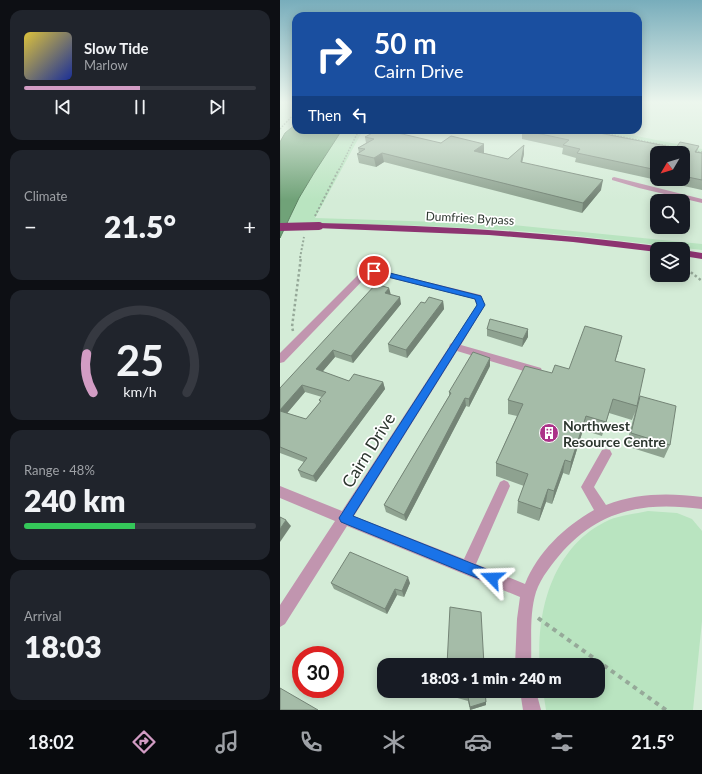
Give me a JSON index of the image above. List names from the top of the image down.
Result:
{
  "streets": {
    "highway": ["Dumfries Bypass"],
    "street": ["Cairn Drive"]
  },
  "places": {
    "building": ["Northwest Resource Centre"]
  },
  "north": "bottom left",
  "page": {
    "turn": ["50 m", "Cairn Drive"],
    "song": ["Slow Tide", "Marlow"],
    "then": "Then",
    "tile": [
      "Climate",
      ["Range · 48%", "240 km"],
      ["Arrival", "18:03"]
    ],
    "heat": ["−", "21.5°", "+"],
    "limit": "30",
    "trip": "18:03 · 1 min · 240 m",
    "tabs": ["18:02", "21.5°"],
    "gauge": ["25", "km/h"]
  }
}
